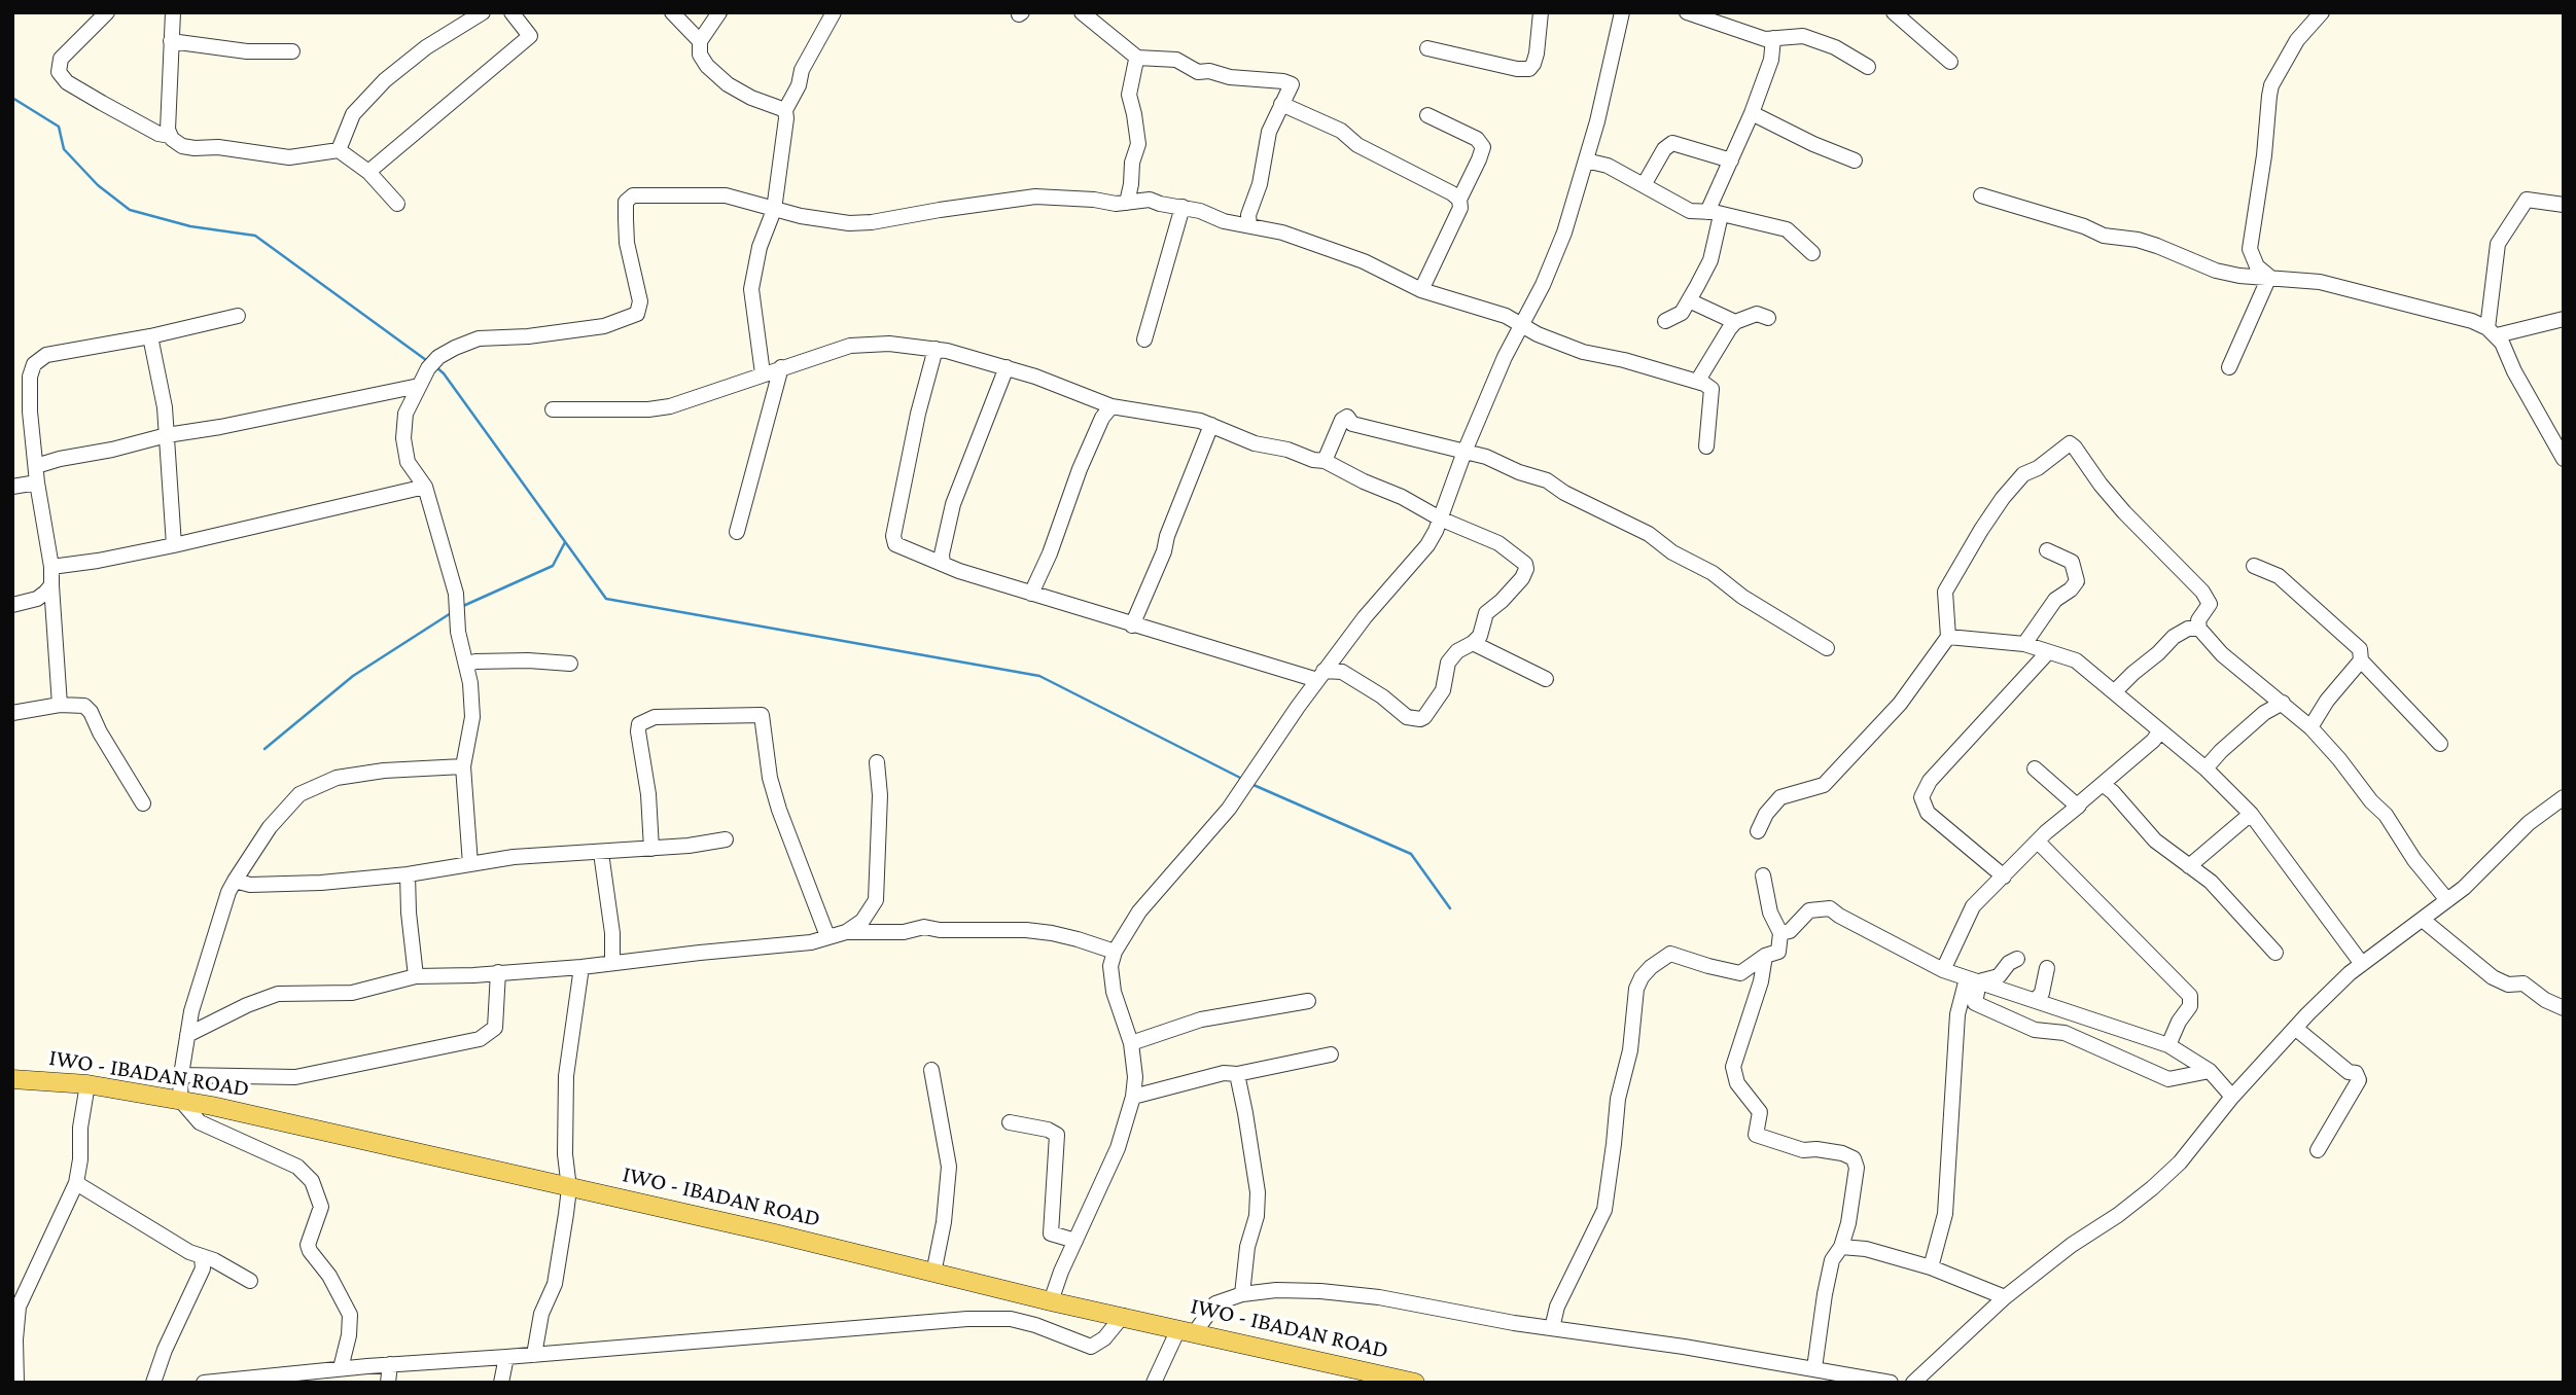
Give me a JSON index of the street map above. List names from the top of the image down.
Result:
{
  "streets": {
    "main road": ["IWO - IBADAN ROAD"]
  }
}
